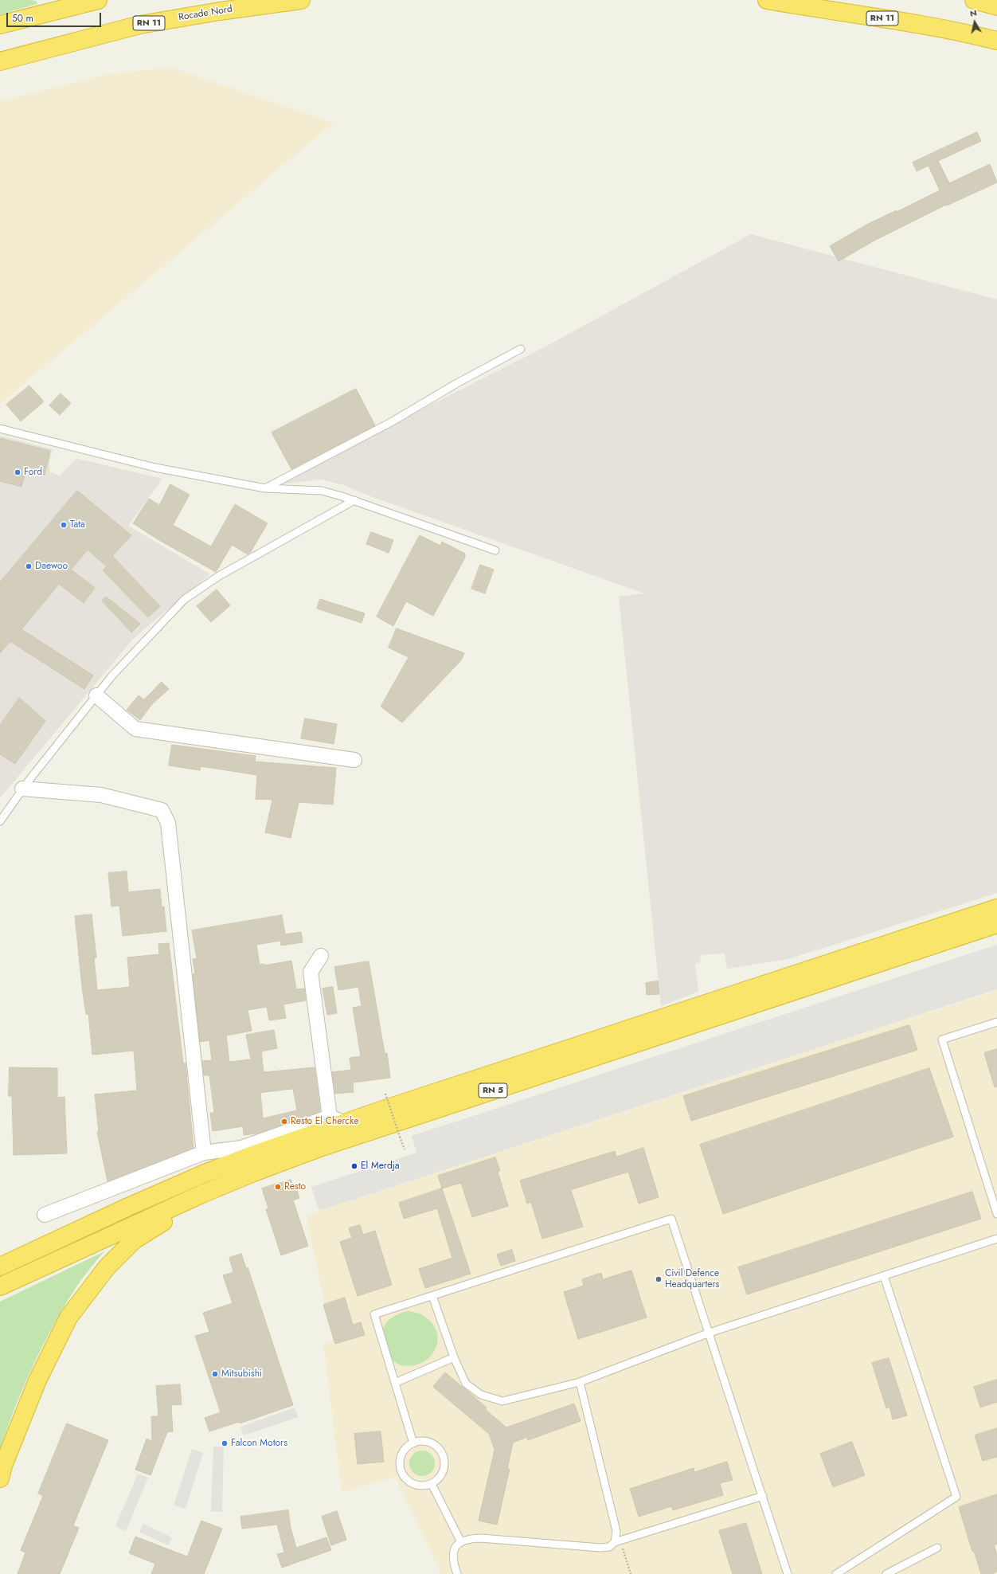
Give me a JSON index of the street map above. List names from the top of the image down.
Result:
{
  "streets": {
    "highway": ["Rocade Nord", "RN 11", "RN 5"]
  },
  "places": [
    "Ford",
    "Tata",
    "Daewoo",
    "Resto El Chercke",
    "El Merdja",
    "Resto",
    "Civil Defence Headquarters",
    "Mitsubishi",
    "Falcon Motors"
  ],
  "scale_bar": "50 m",
  "north": "top"
}
